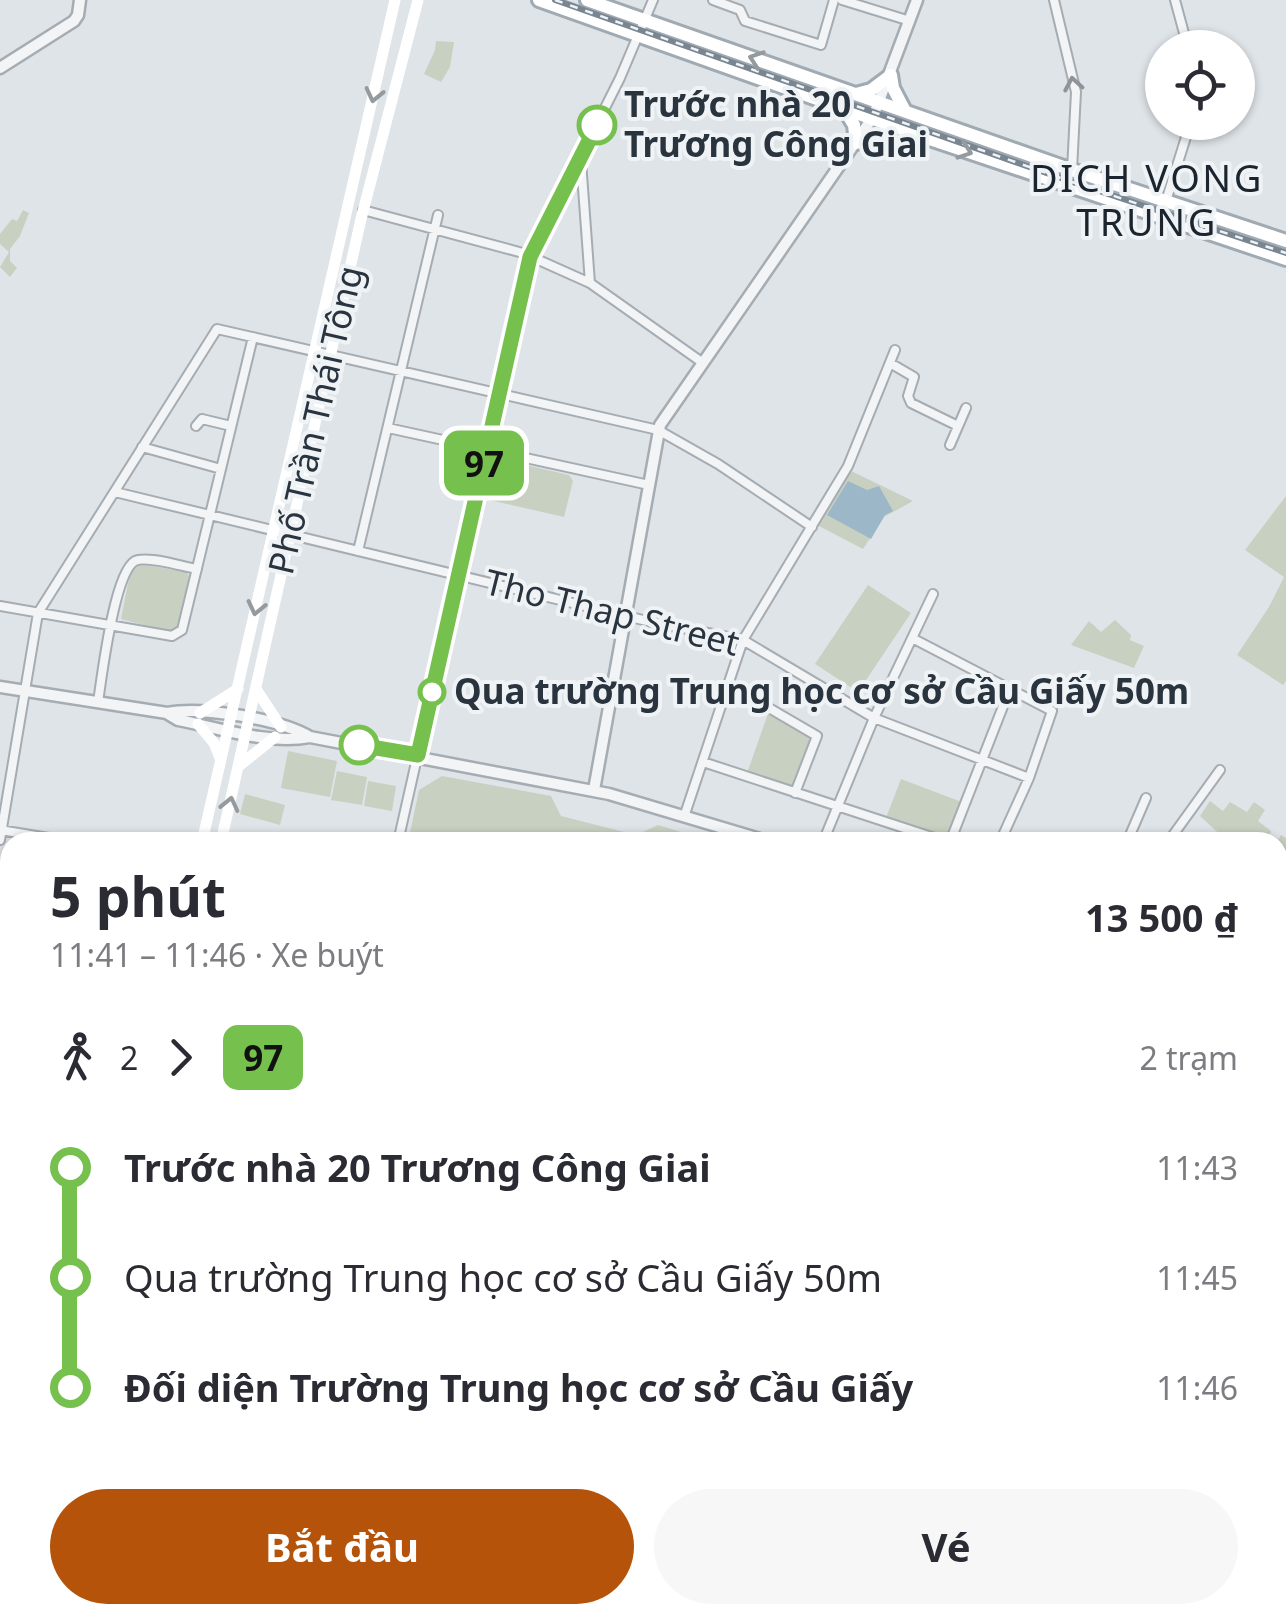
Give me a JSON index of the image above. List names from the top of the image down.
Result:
{
  "streets": {
    "main road": ["Phố Trần Thái Tông"],
    "street": ["Tho Thap Street"]
  },
  "crossings": [
    ["Phố Trần Thái Tông", "Tho Thap Street"]
  ],
  "districts": ["DICH VONG TRUNG"],
  "places": ["Trước nhà 20 Trương Công Giai", "Qua trường Trung học cơ sở Cầu Giấy 50m"],
  "lines": ["bus line 97"],
  "page": {
    "on_map": "97",
    "heading": ["5 phút", "11:41 – 11:46 · Xe buýt", "13 500 ₫"],
    "legs": ["2", "97", "2 trạm"],
    "list": [
      {
        "name": "Trước nhà 20 Trương Công Giai",
        "value": "11:43"
      },
      {
        "name": "Qua trường Trung học cơ sở Cầu Giấy 50m",
        "value": "11:45"
      },
      {
        "name": "Đối diện Trường Trung học cơ sở Cầu Giấy",
        "value": "11:46"
      }
    ],
    "buttons": ["Bắt đầu", "Vé"]
  }
}
